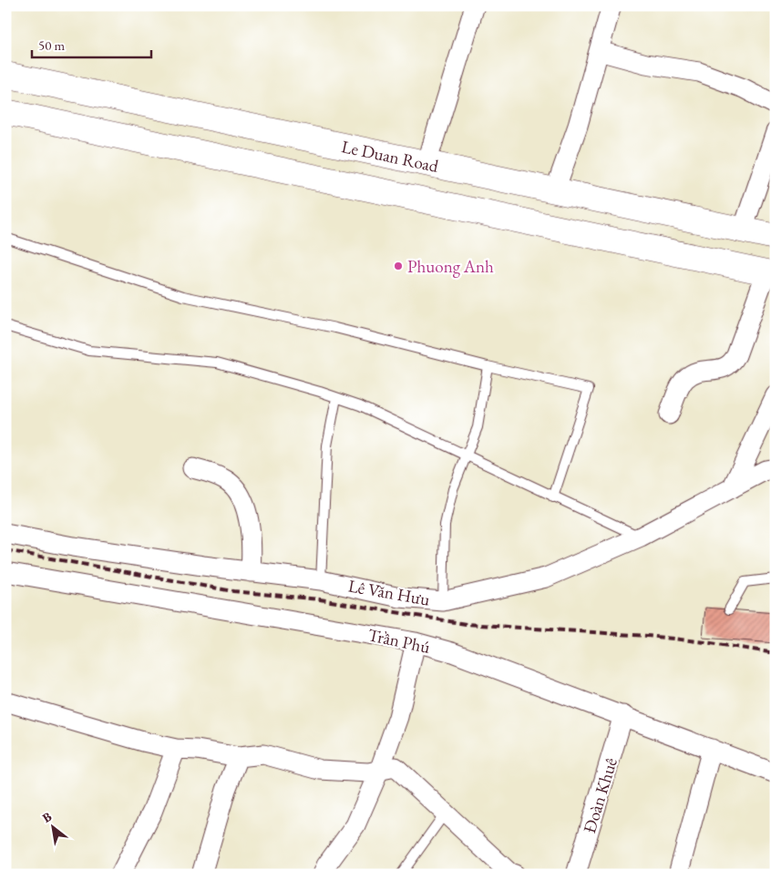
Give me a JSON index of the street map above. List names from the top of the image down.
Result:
{
  "streets": {
    "highway": ["Le Duan Road"],
    "street": ["Lê Văn Hưu", "Trần Phú", "Đoàn Khuê"]
  },
  "crossings": [
    ["Trần Phú", "Đoàn Khuê"]
  ],
  "places": ["Phuong Anh"],
  "scale_bar": "50 m",
  "north": "top left"
}
